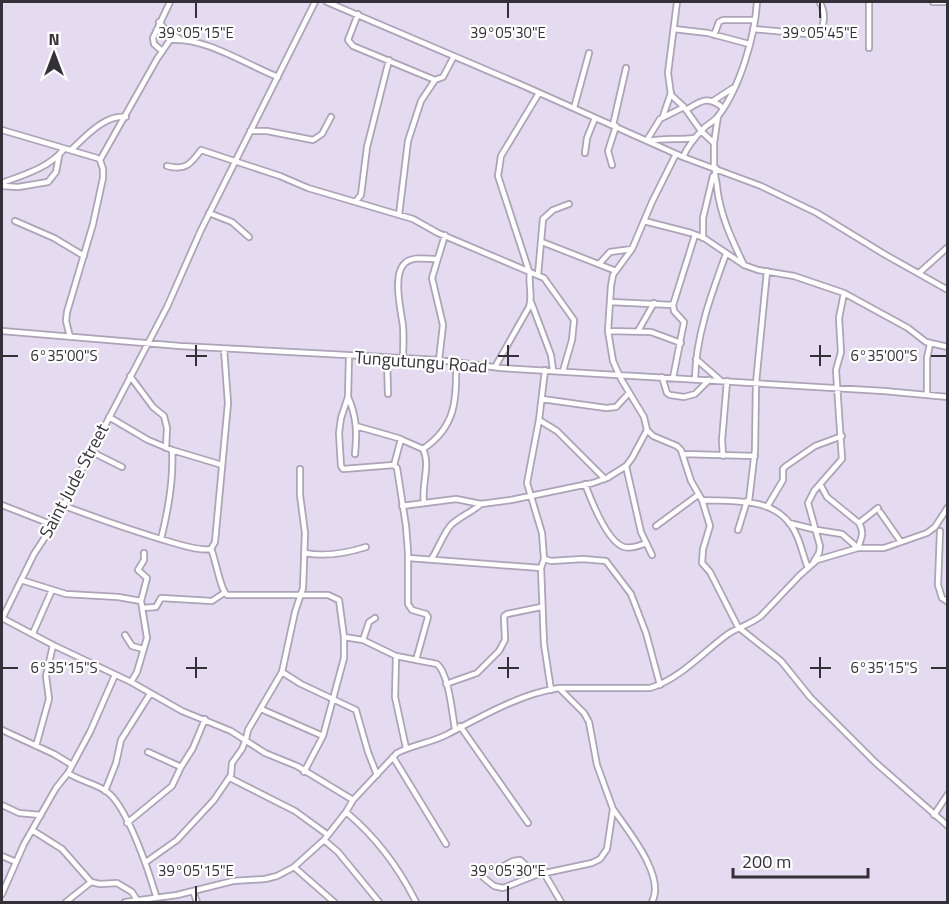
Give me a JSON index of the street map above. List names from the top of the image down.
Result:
{
  "streets": {
    "street": ["Tungutungu Road", "Saint Jude Street"]
  },
  "crossings": [
    ["Tungutungu Road", "Saint Jude Street"]
  ],
  "scale_bar": "200 m",
  "north": "top",
  "coordinates": [
    "39°05'15\"E",
    "39°05'30\"E",
    "39°05'45\"E",
    "6°35'00\"S",
    "6°35'15\"S"
  ]
}
